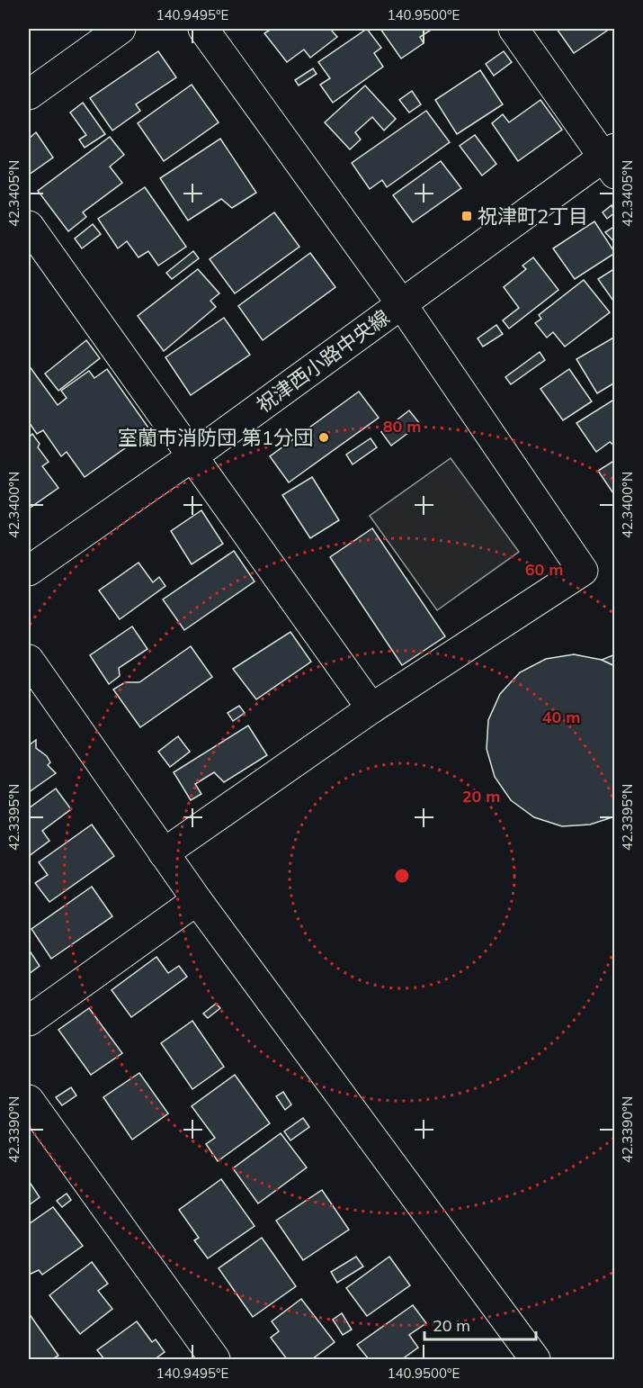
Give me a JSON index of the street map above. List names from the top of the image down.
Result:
{
  "streets": {
    "street": ["祝津西小路中央線"]
  },
  "places": {
    "transit": ["祝津町2丁目"],
    "other": ["室蘭市消防団 第1分団"]
  },
  "scale_bar": "20 m",
  "coordinates": [
    "140.9495°E",
    "140.9500°E",
    "42.3405°N",
    "42.3400°N",
    "42.3395°N",
    "42.3390°N"
  ],
  "rings": [
    "80 m",
    "60 m",
    "40 m",
    "20 m"
  ]
}
